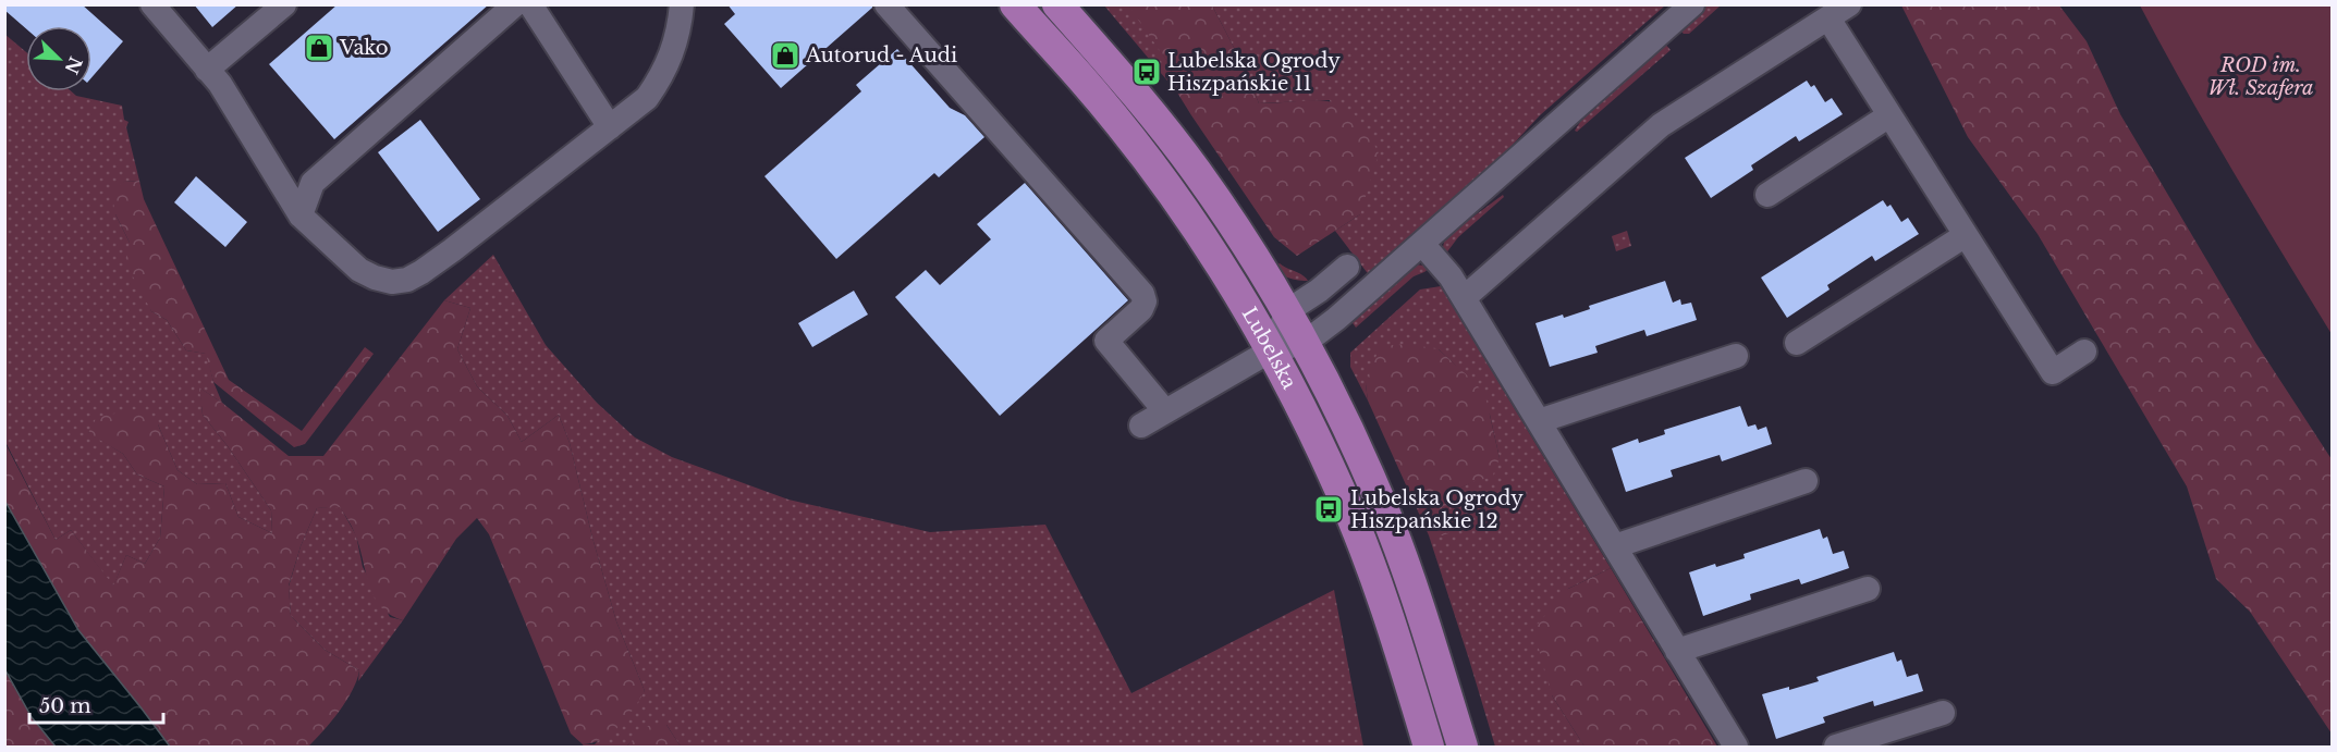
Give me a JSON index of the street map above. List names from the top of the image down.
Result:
{
  "streets": {
    "main road": ["Lubelska"]
  },
  "parks": ["ROD im. Wł. Szafera"],
  "places": {
    "shop": ["Vako", "Autorud - Audi"],
    "bus stop": ["Lubelska Ogrody Hiszpańskie 11", "Lubelska Ogrody Hiszpańskie 12"]
  },
  "scale_bar": "50 m",
  "north": "bottom right"
}
